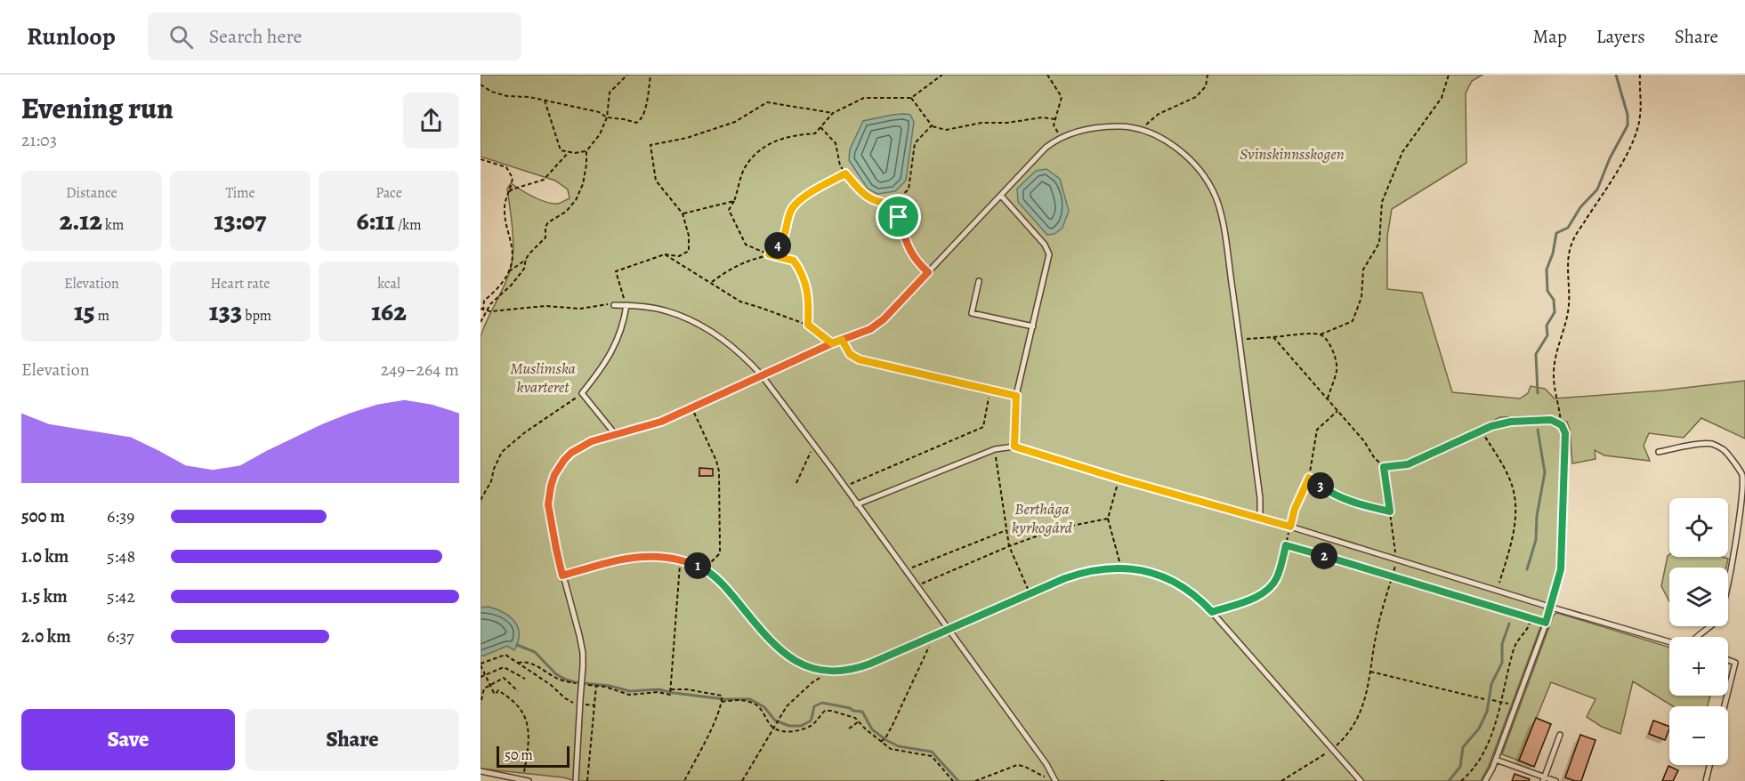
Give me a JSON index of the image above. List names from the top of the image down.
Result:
{
  "parks": ["Svinskinnsskogen", "Muslimska kvarteret", "Berthåga kyrkogård"],
  "scale_bar": "50 m",
  "page": {
    "header": "Runloop",
    "search": "Search here",
    "nav": ["Map", "Layers", "Share"],
    "heading": ["Evening run", "21:03"],
    "stats": [
      ["Distance", "2.12 km"],
      ["Time", "13:07"],
      ["Pace", "6:11 /km"],
      ["Elevation", "15 m"],
      ["Heart rate", "133 bpm"],
      ["kcal", "162"]
    ],
    "pins": [
      "4",
      "3",
      "2",
      "1"
    ],
    "chart": ["Elevation", "249–264 m"],
    "list": [
      {
        "name": "500 m",
        "note": "6:39"
      },
      {
        "name": "1.0 km",
        "note": "5:48"
      },
      {
        "name": "1.5 km",
        "note": "5:42"
      },
      {
        "name": "2.0 km",
        "note": "6:37"
      }
    ],
    "map_buttons": ["+", "−"],
    "buttons": ["Save", "Share"],
    "scale": "50 m"
  }
}
